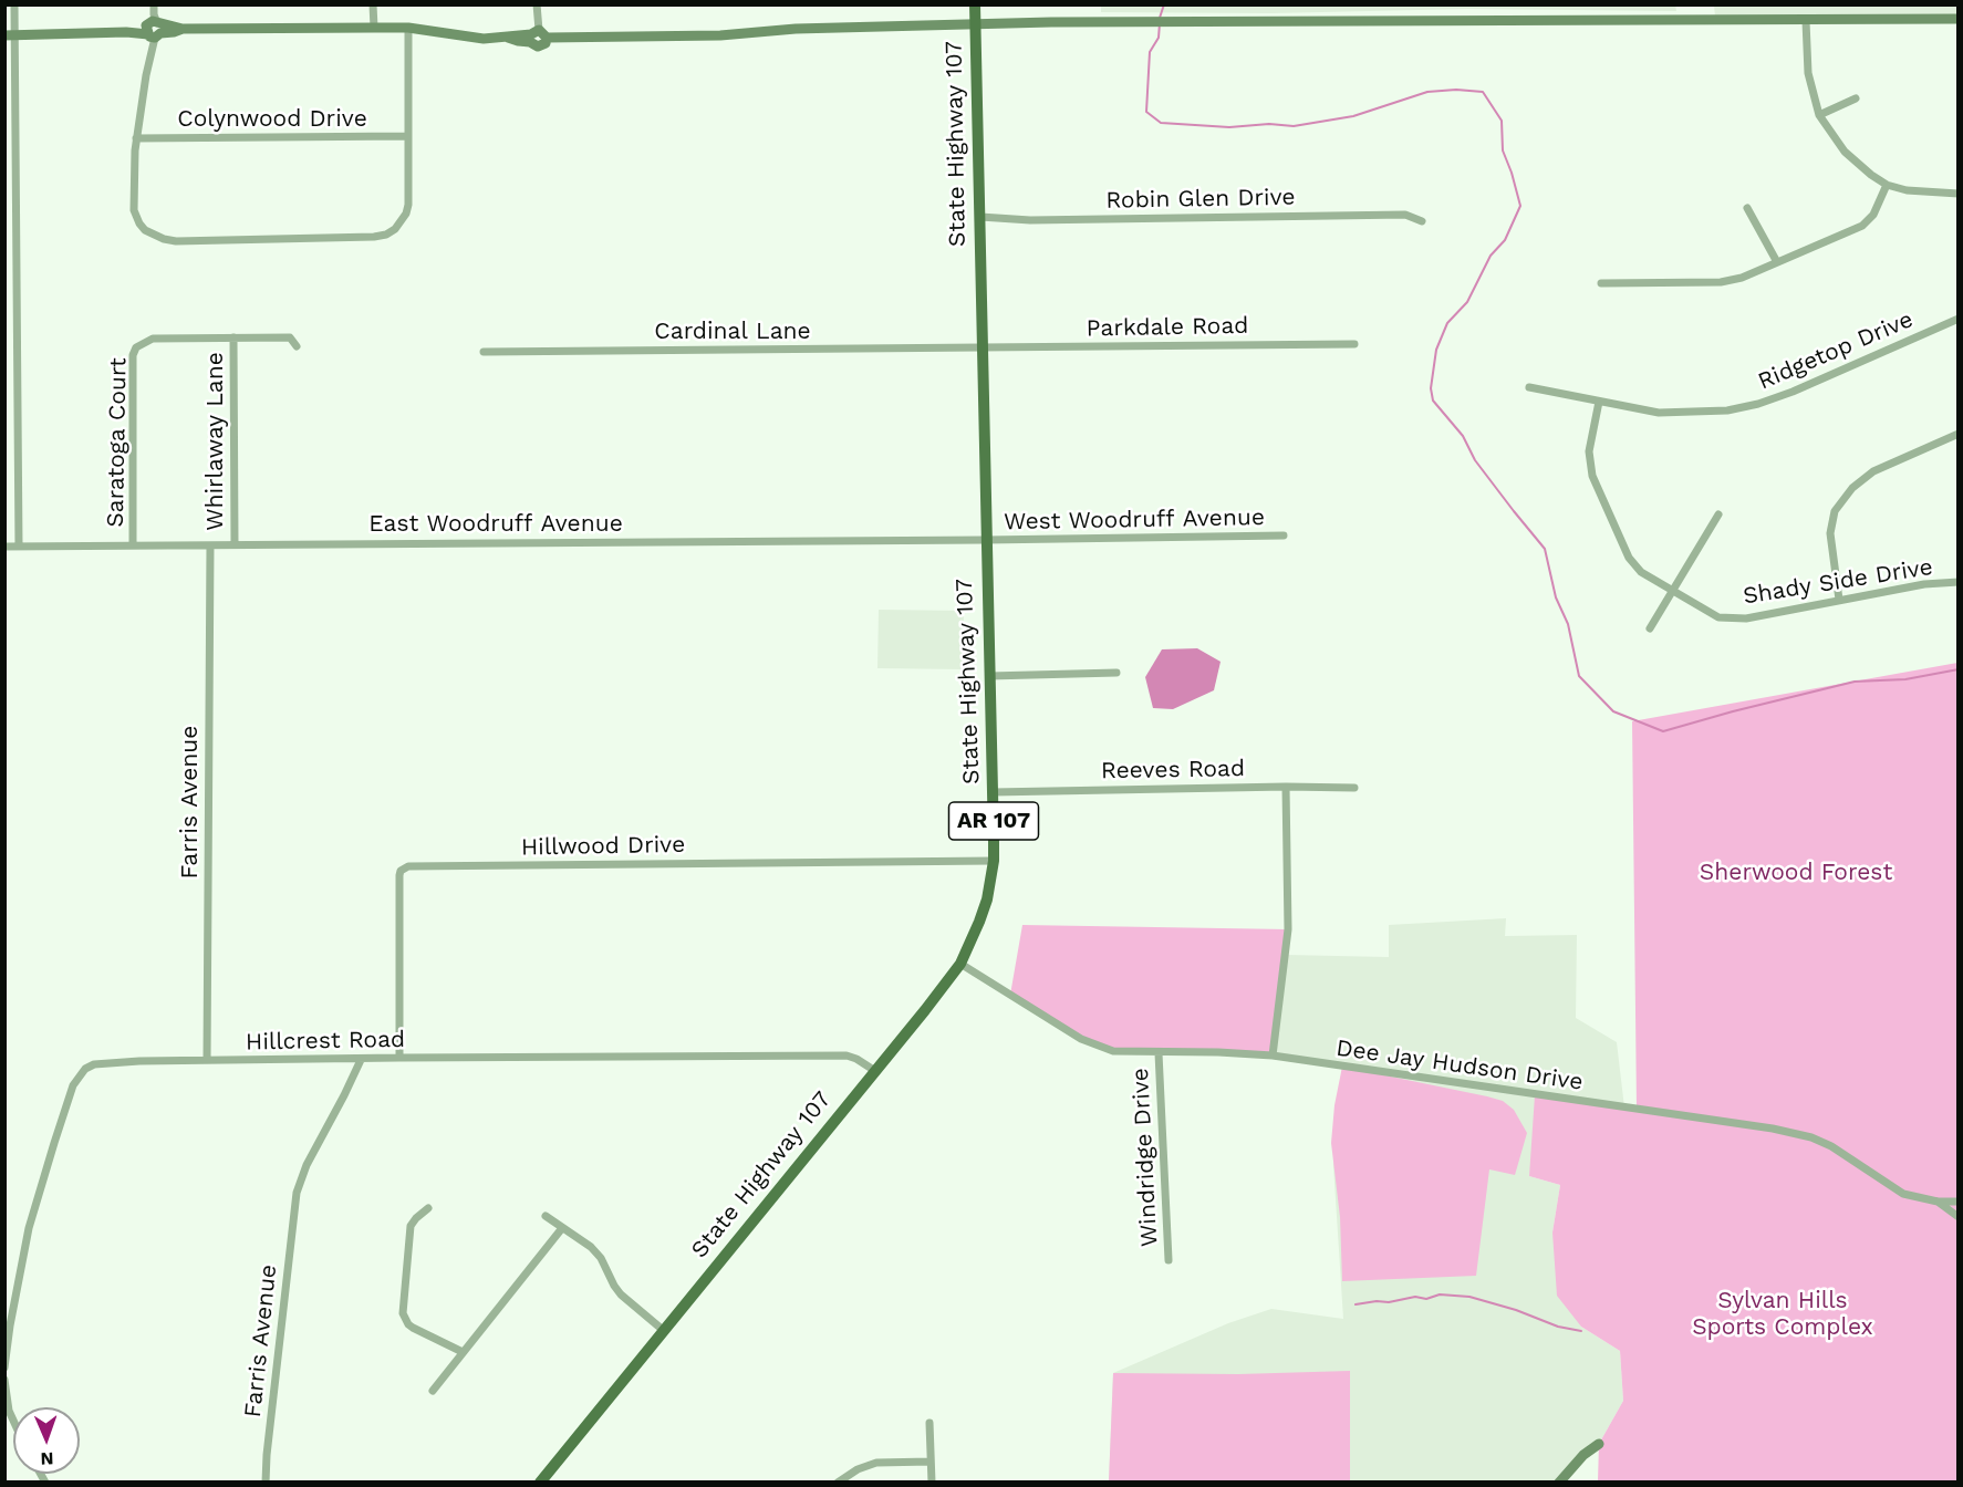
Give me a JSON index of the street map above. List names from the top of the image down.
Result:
{
  "streets": {
    "main road": ["State Highway 107", "AR 107"],
    "street": [
      "Colynwood Drive",
      "Robin Glen Drive",
      "Parkdale Road",
      "Cardinal Lane",
      "Ridgetop Drive",
      "Whirlaway Lane",
      "Saratoga Court",
      "West Woodruff Avenue",
      "East Woodruff Avenue",
      "Shady Side Drive",
      "Reeves Road",
      "Farris Avenue",
      "Hillwood Drive",
      "Hillcrest Road",
      "Dee Jay Hudson Drive",
      "Windridge Drive"
    ]
  },
  "crossings": [
    ["State Highway 107", "Robin Glen Drive"],
    ["State Highway 107", "Parkdale Road"],
    ["State Highway 107", "Cardinal Lane"],
    ["State Highway 107", "West Woodruff Avenue"],
    ["State Highway 107", "East Woodruff Avenue"],
    ["State Highway 107", "Reeves Road"],
    ["State Highway 107", "Hillwood Drive"],
    ["State Highway 107", "Hillcrest Road"],
    ["State Highway 107", "Dee Jay Hudson Drive"],
    ["Parkdale Road", "Cardinal Lane"],
    ["Ridgetop Drive", "Shady Side Drive"],
    ["Whirlaway Lane", "Saratoga Court"],
    ["Whirlaway Lane", "East Woodruff Avenue"],
    ["Saratoga Court", "East Woodruff Avenue"],
    ["West Woodruff Avenue", "East Woodruff Avenue"],
    ["East Woodruff Avenue", "Farris Avenue"],
    ["Farris Avenue", "Hillcrest Road"],
    ["Hillwood Drive", "Hillcrest Road"],
    ["Dee Jay Hudson Drive", "Windridge Drive"]
  ],
  "parks": ["Sherwood Forest", "Sylvan Hills Sports Complex"],
  "north": "bottom"
}
